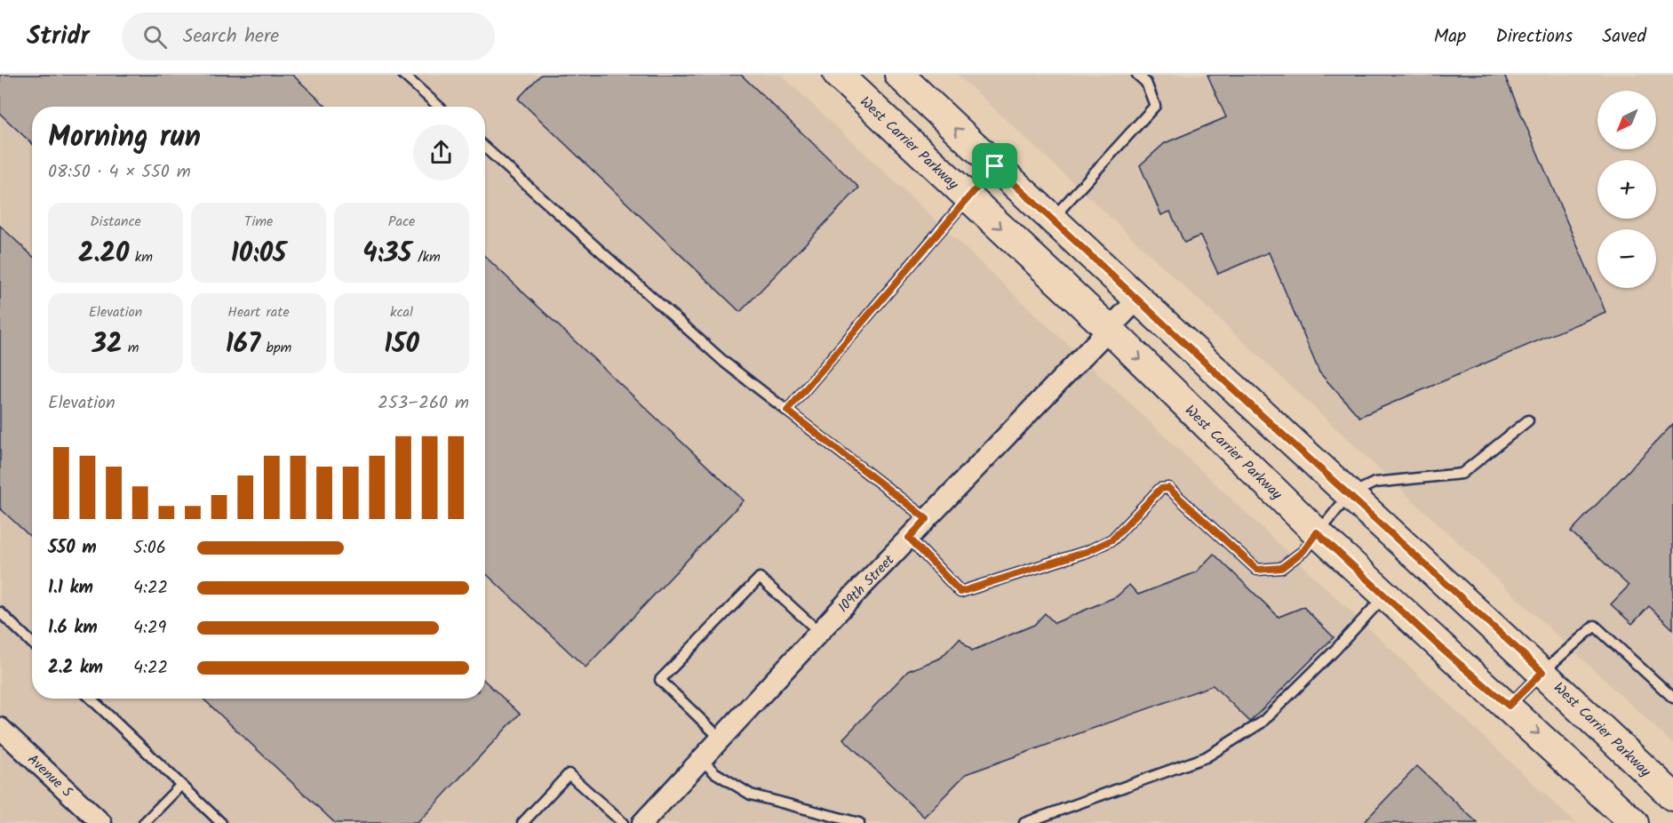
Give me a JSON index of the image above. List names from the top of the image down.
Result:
{
  "streets": {
    "main road": ["West Carrier Parkway"],
    "street": ["109th Street", "Avenue S"]
  },
  "crossings": [
    ["West Carrier Parkway", "109th Street"]
  ],
  "north": "bottom left",
  "page": {
    "header": "Stridr",
    "search": "Search here",
    "nav": ["Map", "Directions", "Saved"],
    "map_buttons": ["+", "−"],
    "heading": ["Morning run", "08:50 · 4 × 550 m"],
    "stats": [
      ["Distance", "2.20 km"],
      ["Time", "10:05"],
      ["Pace", "4:35 /km"],
      ["Elevation", "32 m"],
      ["Heart rate", "167 bpm"],
      ["kcal", "150"]
    ],
    "chart": ["Elevation", "253–260 m"],
    "list": [
      {
        "name": "550 m",
        "note": "5:06"
      },
      {
        "name": "1.1 km",
        "note": "4:22"
      },
      {
        "name": "1.6 km",
        "note": "4:29"
      },
      {
        "name": "2.2 km",
        "note": "4:22"
      }
    ]
  }
}
